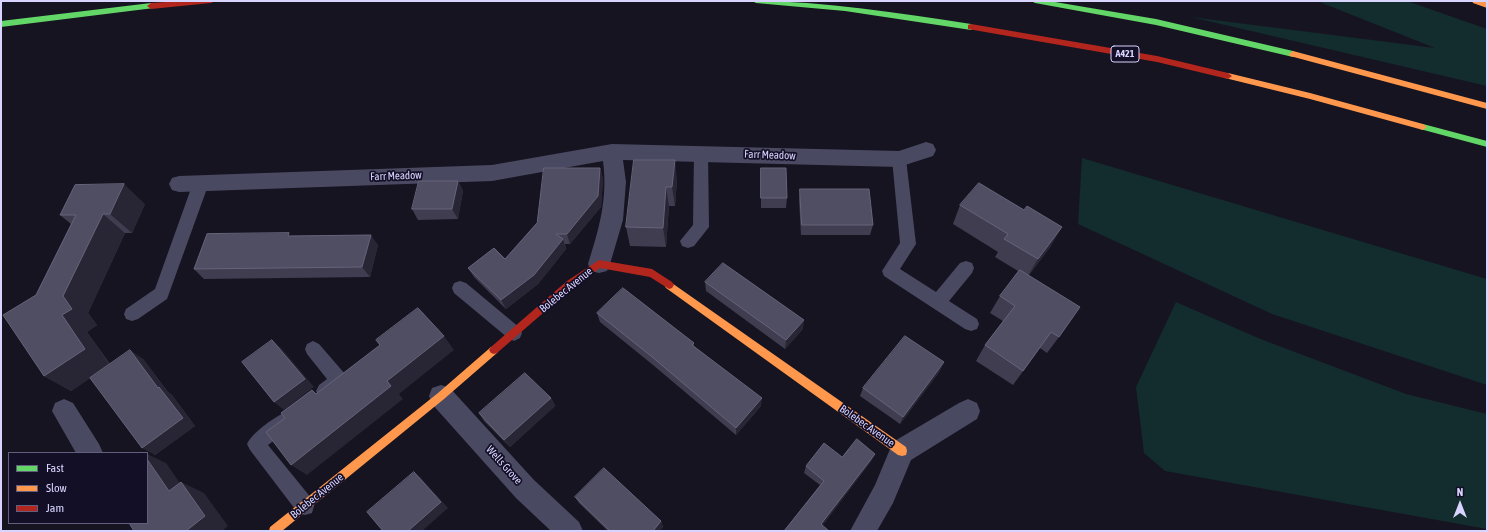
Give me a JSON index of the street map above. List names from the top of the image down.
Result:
{
  "streets": {
    "main road": ["A421", "Bolebec Avenue"],
    "street": ["Farr Meadow", "Wells Grove"]
  },
  "crossings": [
    ["Bolebec Avenue", "Wells Grove"]
  ],
  "legend": ["Fast", "Slow", "Jam"],
  "north": "top"
}
